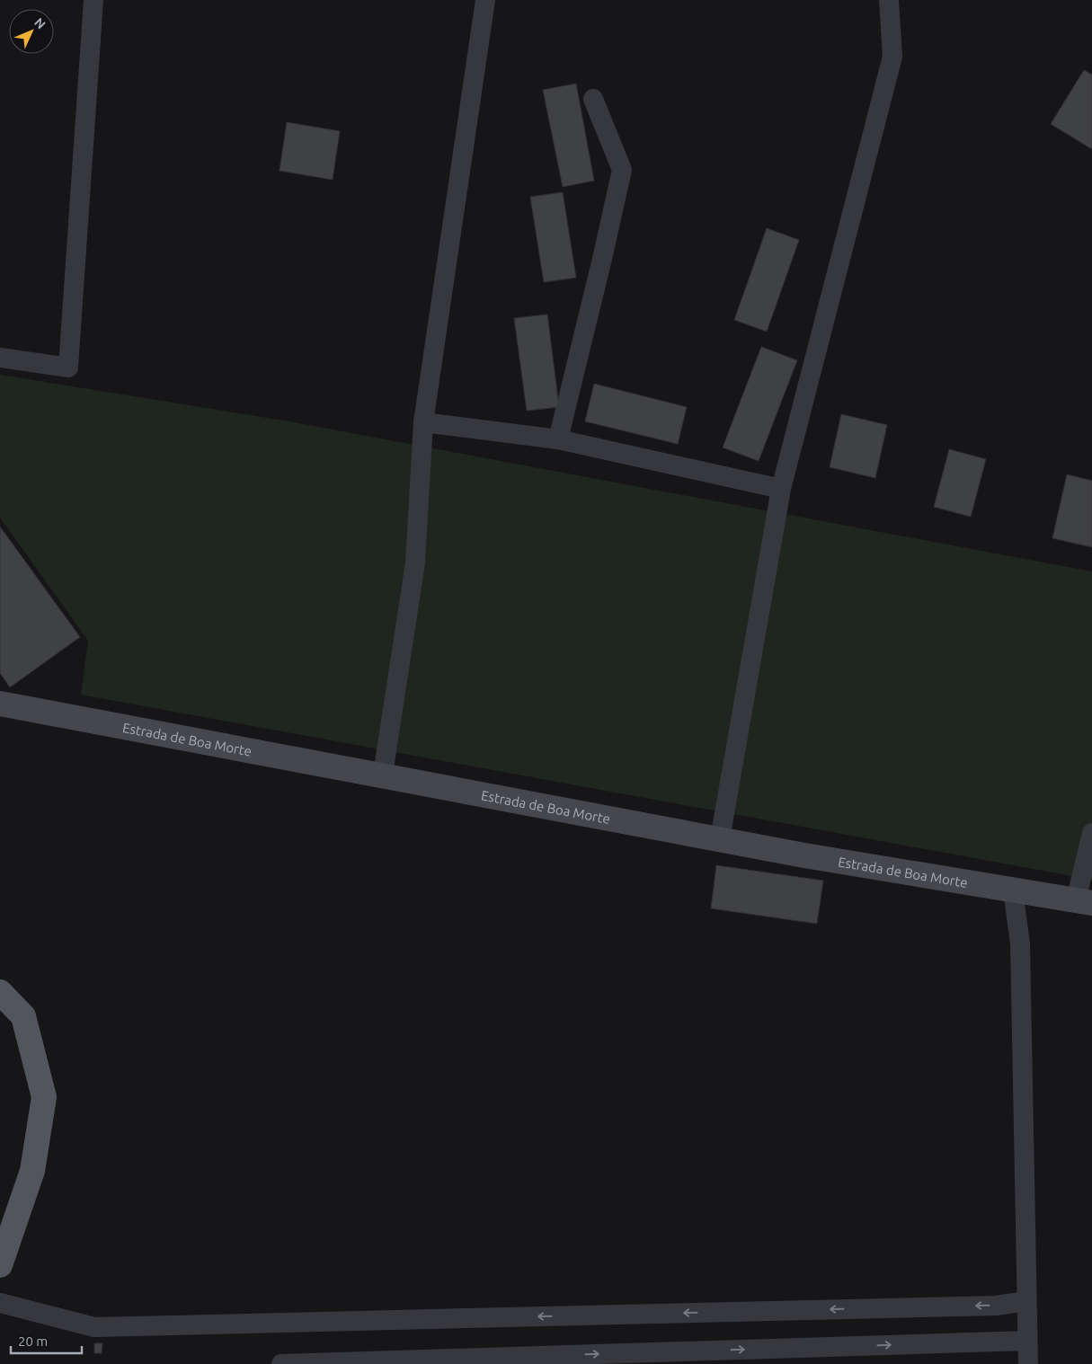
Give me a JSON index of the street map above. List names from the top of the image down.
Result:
{
  "streets": {
    "main road": ["Estrada de Boa Morte"]
  },
  "scale_bar": "20 m",
  "north": "top right"
}
